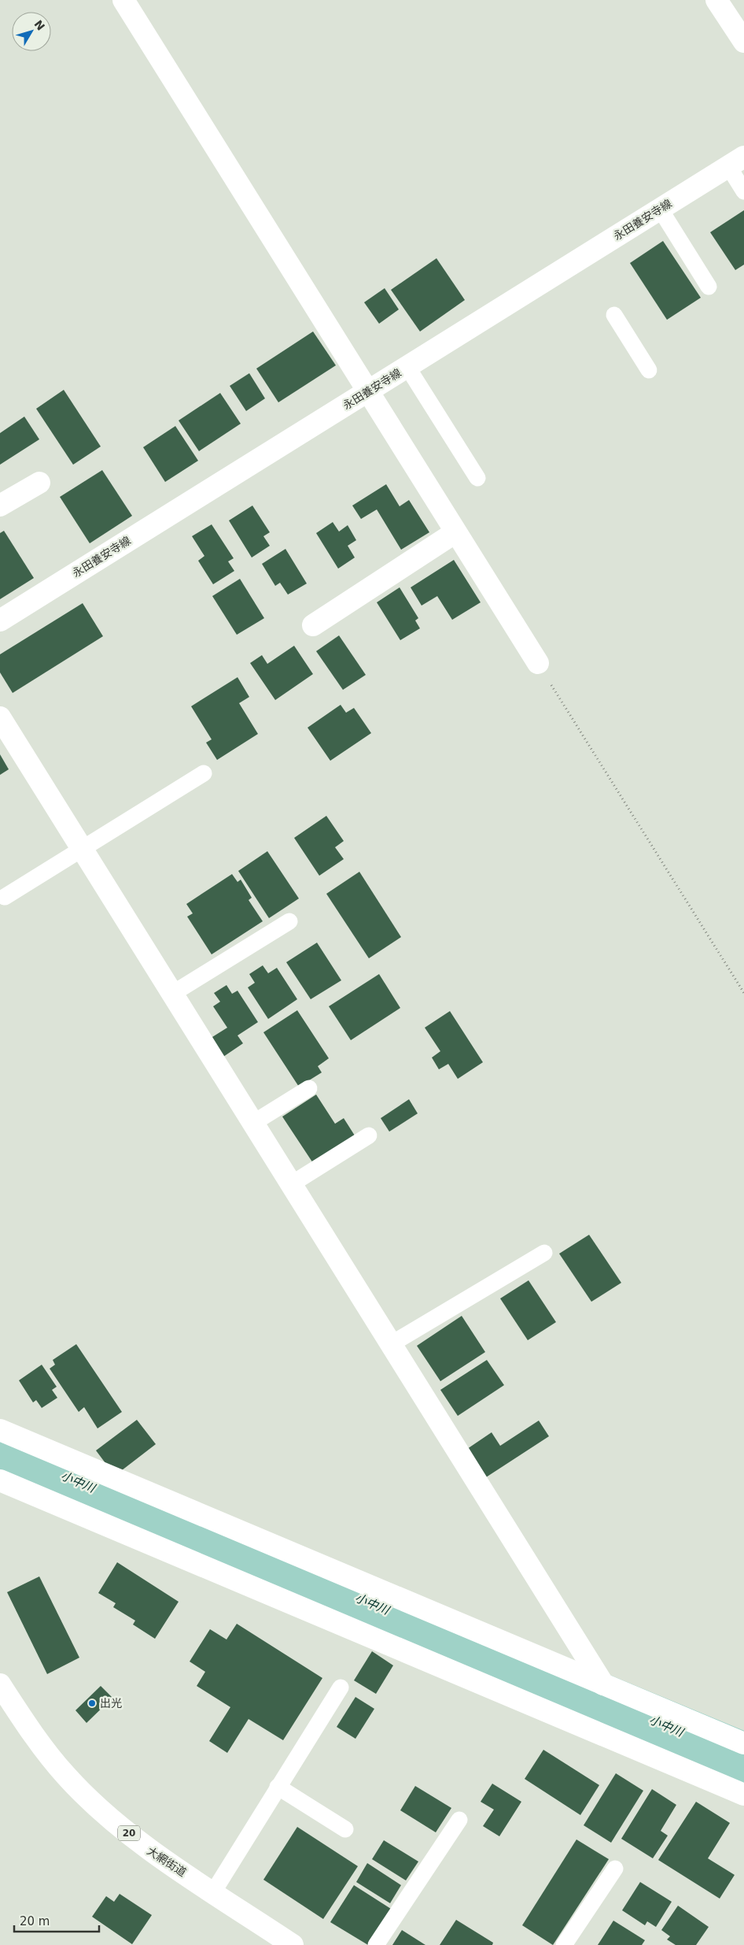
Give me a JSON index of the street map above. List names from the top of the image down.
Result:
{
  "streets": {
    "street": ["永田養安寺線", "20", "大網街道"]
  },
  "water": ["小中川"],
  "places": ["出光"],
  "scale_bar": "20 m",
  "north": "top right"
}
